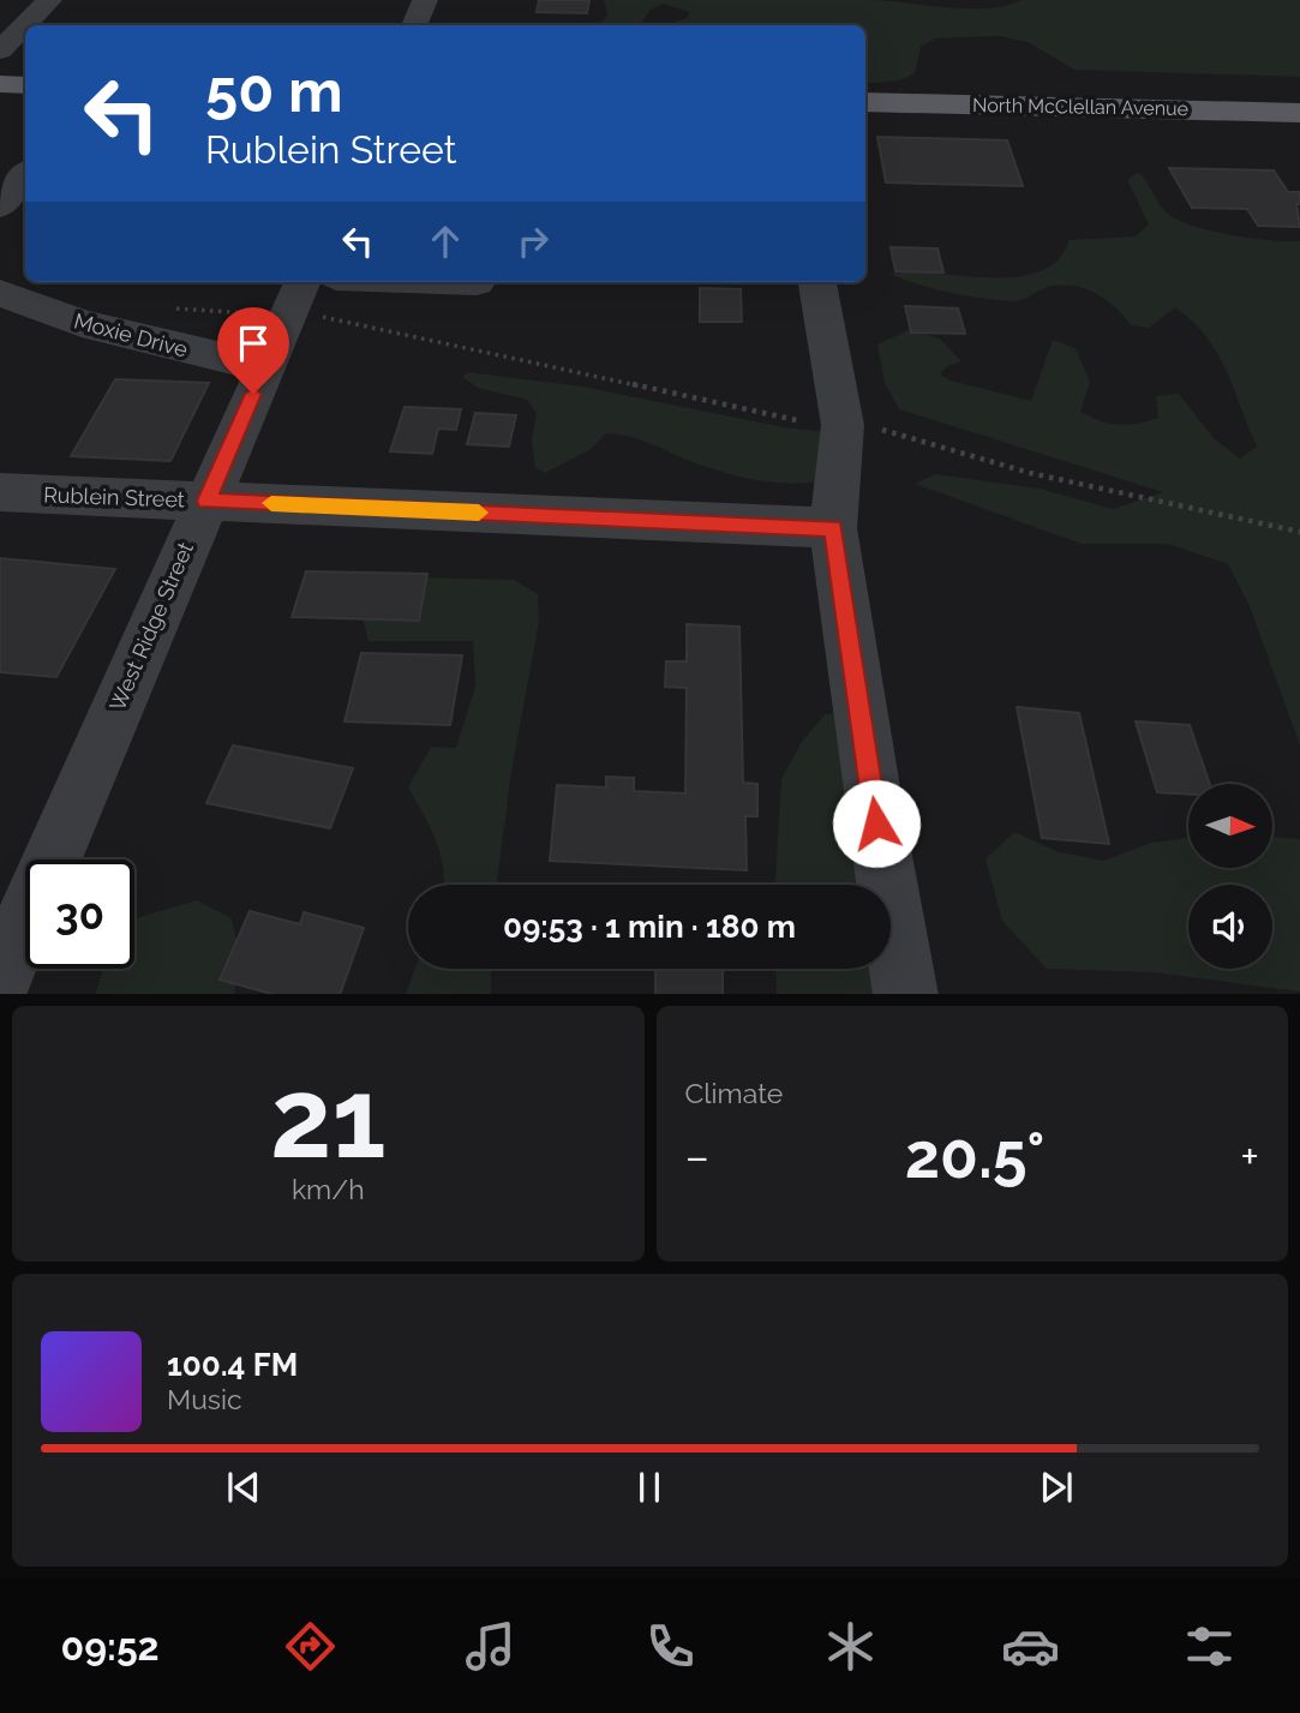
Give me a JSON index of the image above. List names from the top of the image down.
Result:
{
  "streets": {
    "main road": ["North McClellan Avenue"],
    "street": ["Moxie Drive", "Rublein Street", "West Ridge Street"]
  },
  "crossings": [
    ["Moxie Drive", "West Ridge Street"],
    ["Rublein Street", "West Ridge Street"]
  ],
  "north": "right",
  "page": {
    "turn": ["50 m", "Rublein Street"],
    "limit": "30",
    "trip": "09:53 · 1 min · 180 m",
    "tile": [
      ["21", "km/h"],
      "Climate"
    ],
    "heat": ["−", "20.5°", "+"],
    "song": ["100.4 FM", "Music"],
    "tabs": "09:52"
  }
}
